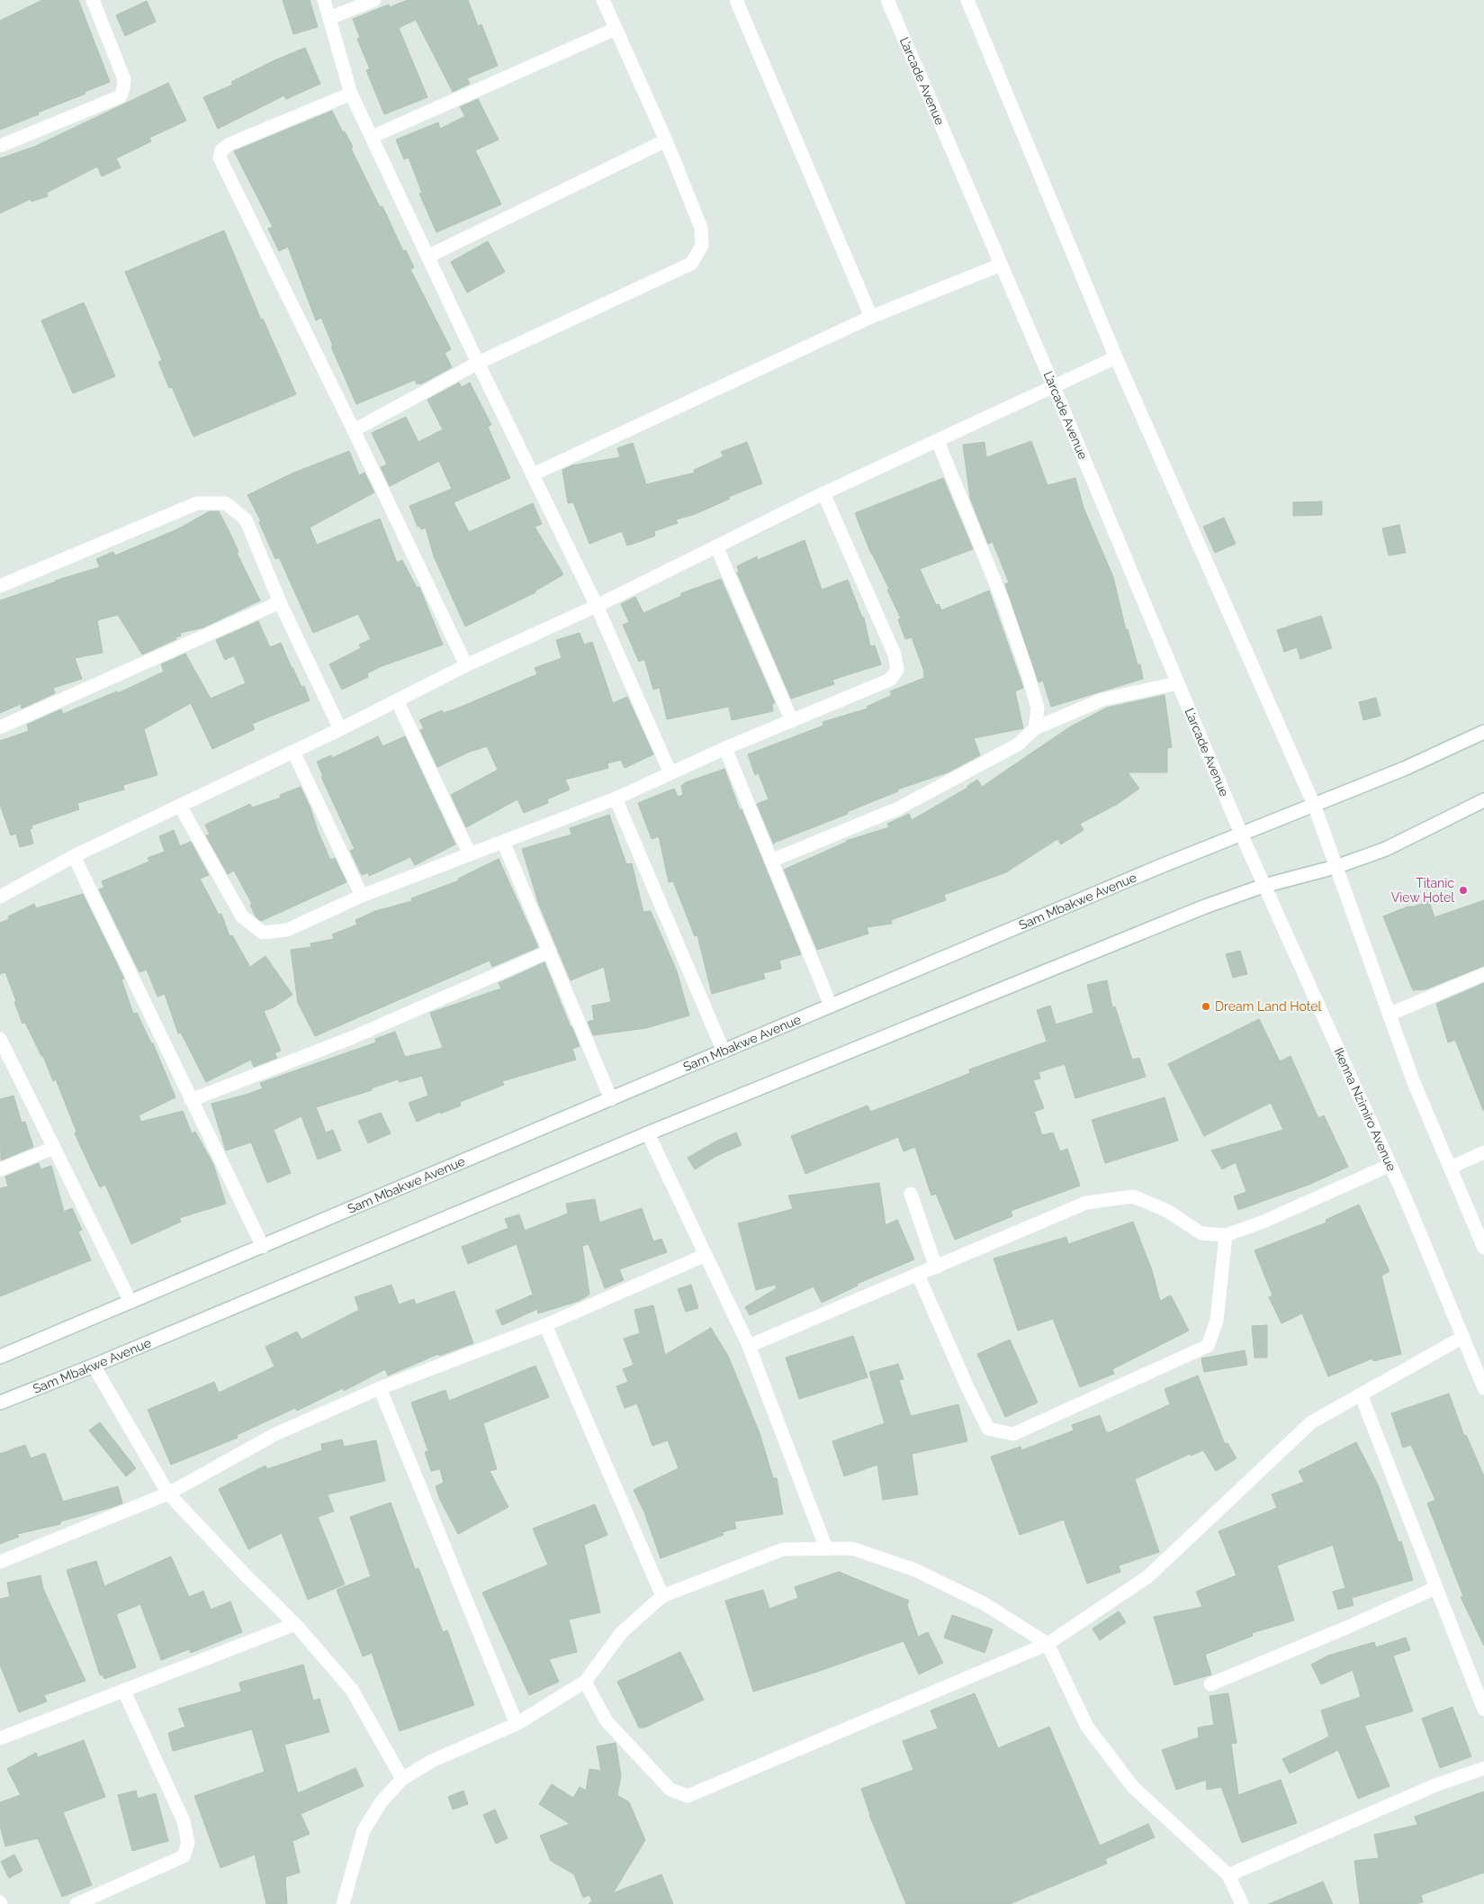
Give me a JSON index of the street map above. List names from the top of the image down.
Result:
{
  "streets": {
    "street": ["L’arcade Avenue", "Sam Mbakwe Avenue", "Ikenna Nzimiro Avenue"]
  },
  "crossings": [
    ["L’arcade Avenue", "Sam Mbakwe Avenue"],
    ["L’arcade Avenue", "Ikenna Nzimiro Avenue"],
    ["Sam Mbakwe Avenue", "Ikenna Nzimiro Avenue"]
  ],
  "places": ["Titanic View Hotel", "Dream Land Hotel"]
}
